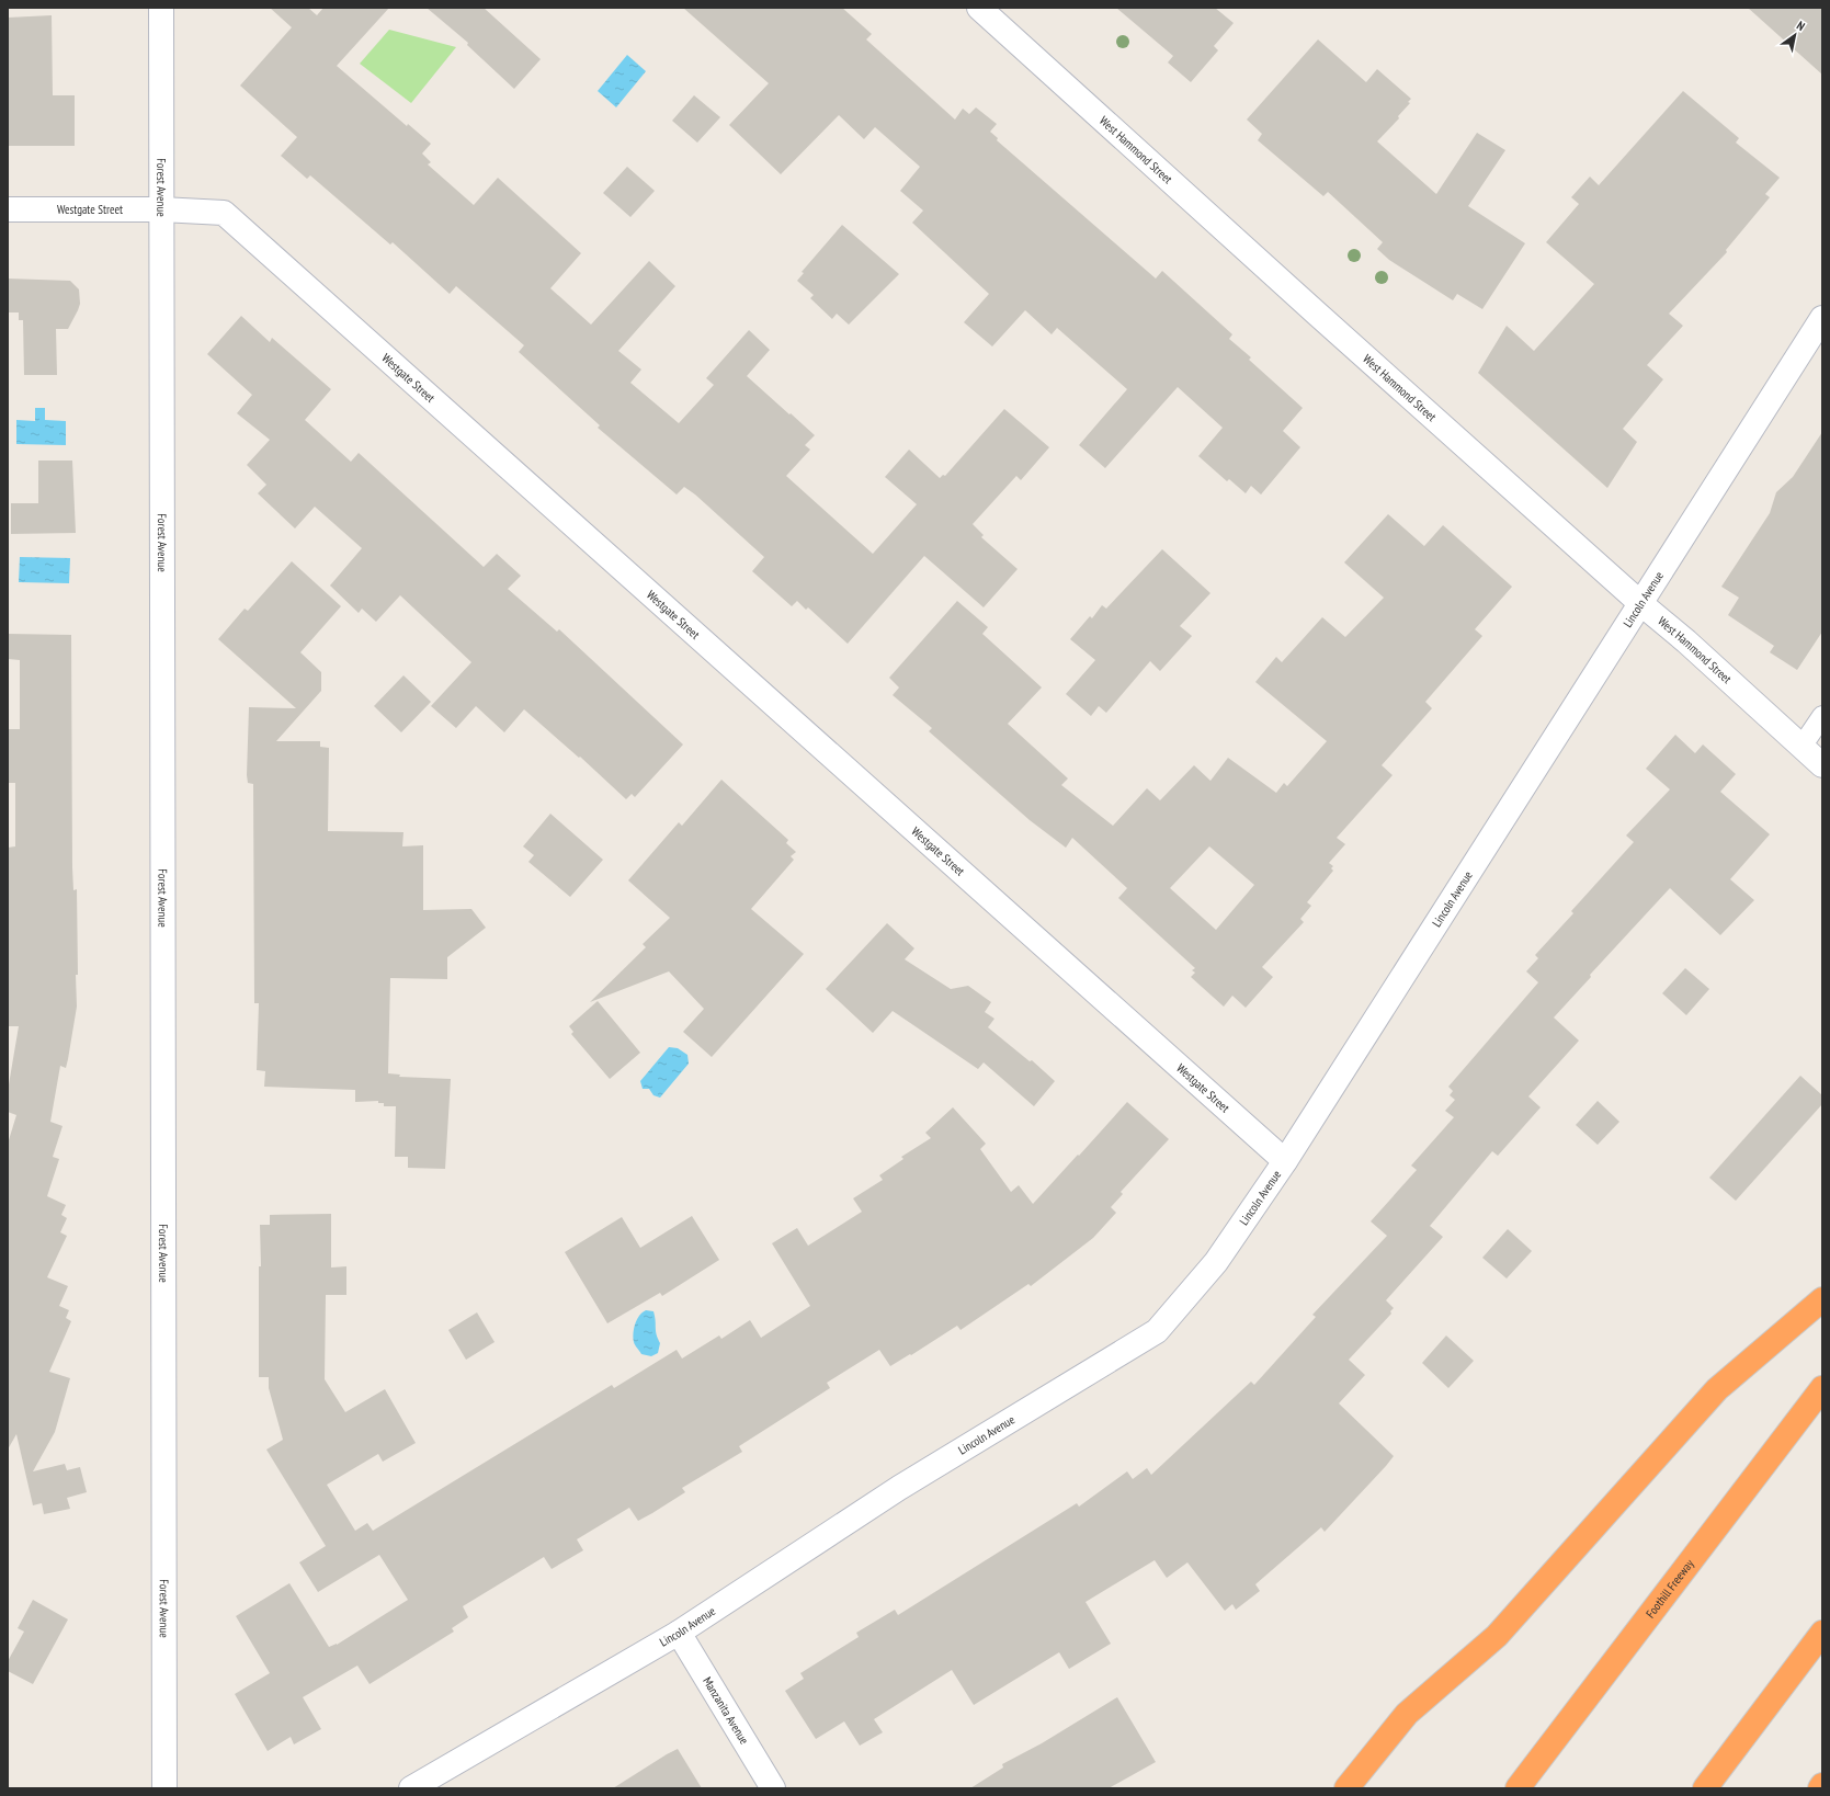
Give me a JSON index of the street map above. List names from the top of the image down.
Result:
{
  "streets": {
    "highway": ["Foothill Freeway"],
    "street": [
      "West Hammond Street",
      "Forest Avenue",
      "Westgate Street",
      "Lincoln Avenue",
      "Manzanita Avenue"
    ]
  },
  "crossings": [
    ["West Hammond Street", "Lincoln Avenue"],
    ["Forest Avenue", "Westgate Street"],
    ["Westgate Street", "Lincoln Avenue"],
    ["Lincoln Avenue", "Manzanita Avenue"]
  ],
  "north": "top right"
}
